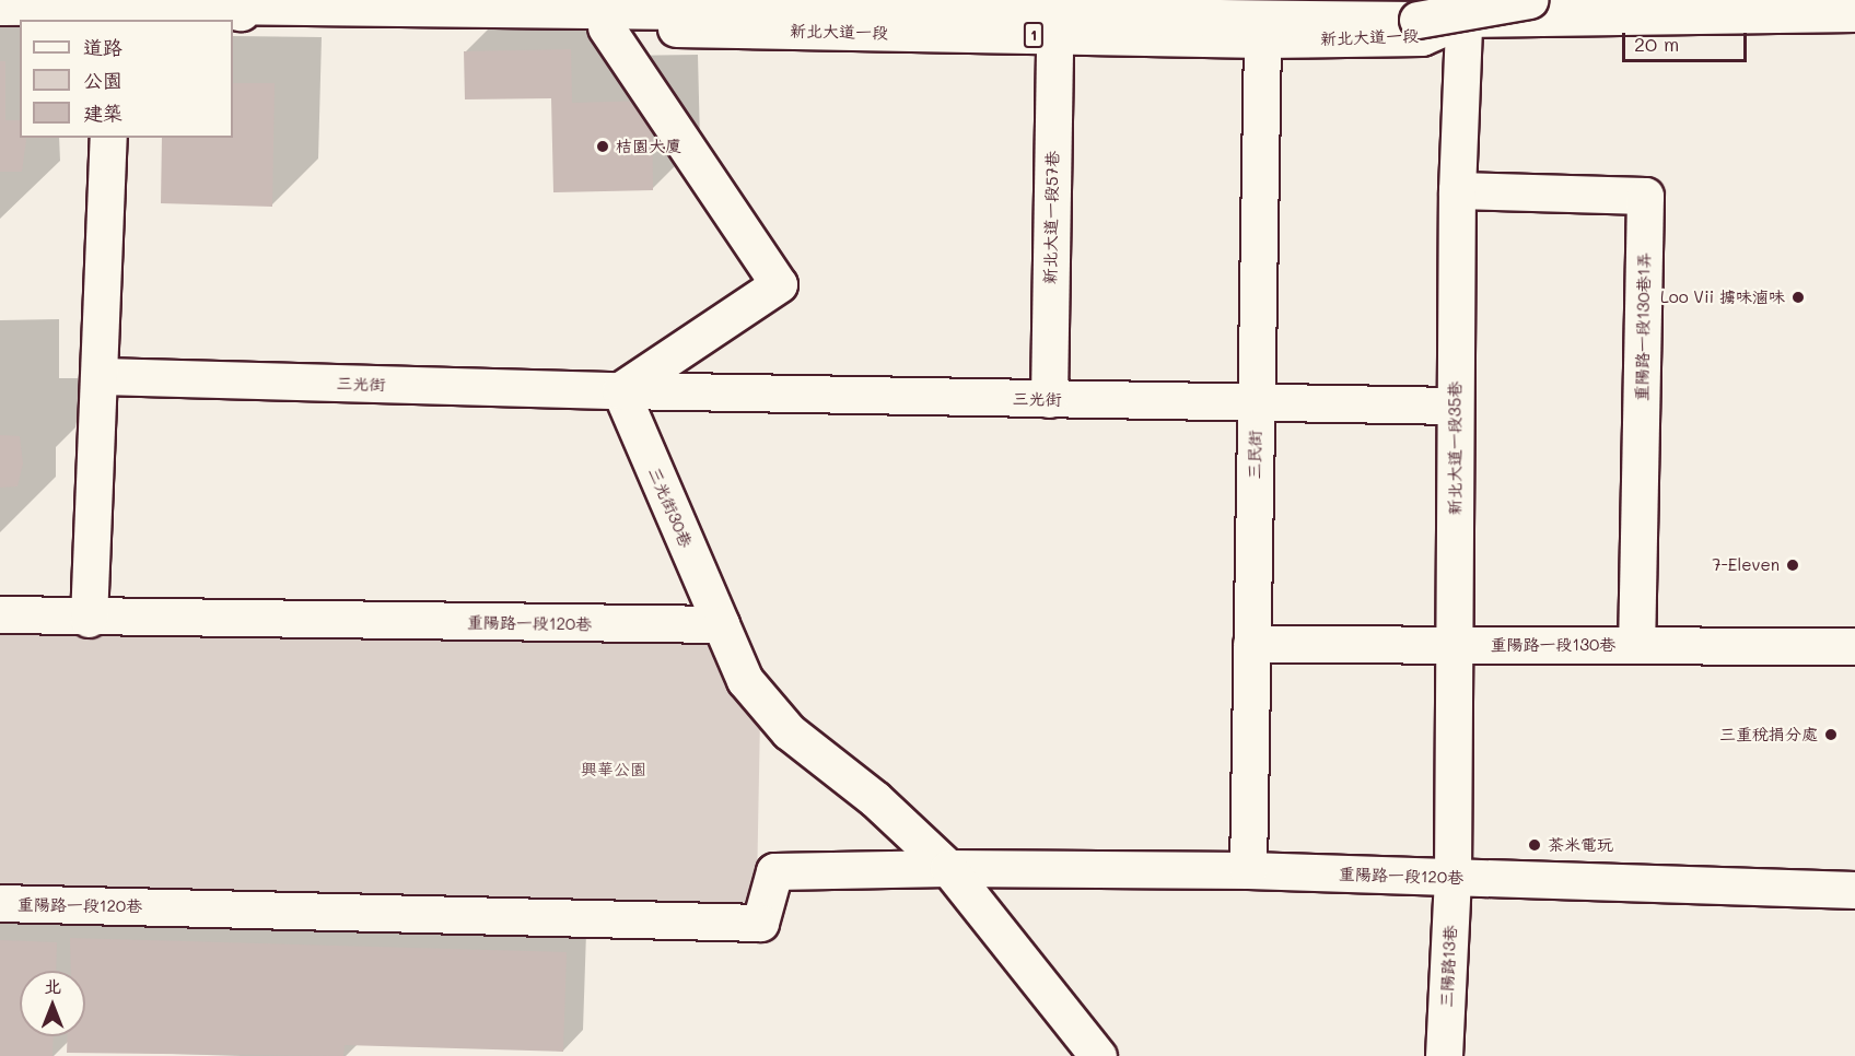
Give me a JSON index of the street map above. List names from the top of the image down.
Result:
{
  "streets": {
    "main road": [
      "新北大道一段",
      "1",
      "新北大道一段57巷",
      "重陽路一段130巷1弄",
      "三光街",
      "新北大道一段35巷",
      "三民街",
      "三光街30巷",
      "重陽路一段120巷",
      "重陽路一段130巷",
      "三陽路13巷"
    ]
  },
  "crossings": [
    ["新北大道一段", "新北大道一段57巷"],
    ["新北大道一段", "新北大道一段35巷"],
    ["新北大道一段", "三民街"],
    ["新北大道一段57巷", "三光街"],
    ["重陽路一段130巷1弄", "新北大道一段35巷"],
    ["重陽路一段130巷1弄", "重陽路一段130巷"],
    ["三光街", "新北大道一段35巷"],
    ["三光街", "三民街"],
    ["三光街", "三光街30巷"],
    ["新北大道一段35巷", "重陽路一段120巷"],
    ["新北大道一段35巷", "重陽路一段130巷"],
    ["新北大道一段35巷", "三陽路13巷"],
    ["三民街", "重陽路一段120巷"],
    ["三民街", "重陽路一段130巷"],
    ["三光街30巷", "重陽路一段120巷"],
    ["重陽路一段120巷", "三陽路13巷"]
  ],
  "parks": ["興華公園"],
  "places": [
    "桔園大廈",
    "Loo Vii 擄味滷味",
    "7-Eleven",
    "三重稅捐分處",
    "茶米電玩"
  ],
  "legend": ["道路", "公園", "建築"],
  "scale_bar": "20 m",
  "north": "top"
}
